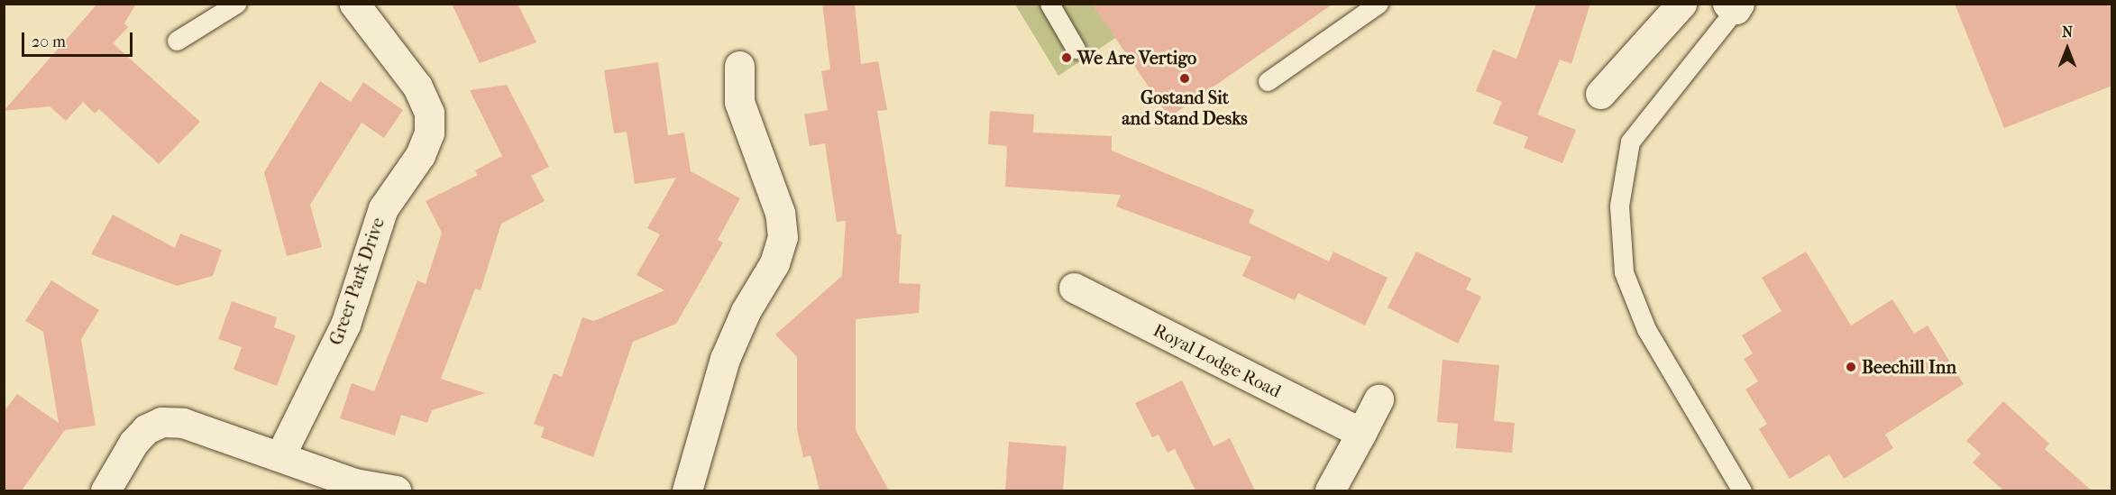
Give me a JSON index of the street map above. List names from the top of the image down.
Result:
{
  "streets": {
    "street": ["Greer Park Drive", "Royal Lodge Road"]
  },
  "places": ["We Are Vertigo", "Gostand Sit and Stand Desks", "Beechill Inn"],
  "scale_bar": "20 m",
  "north": "top"
}
